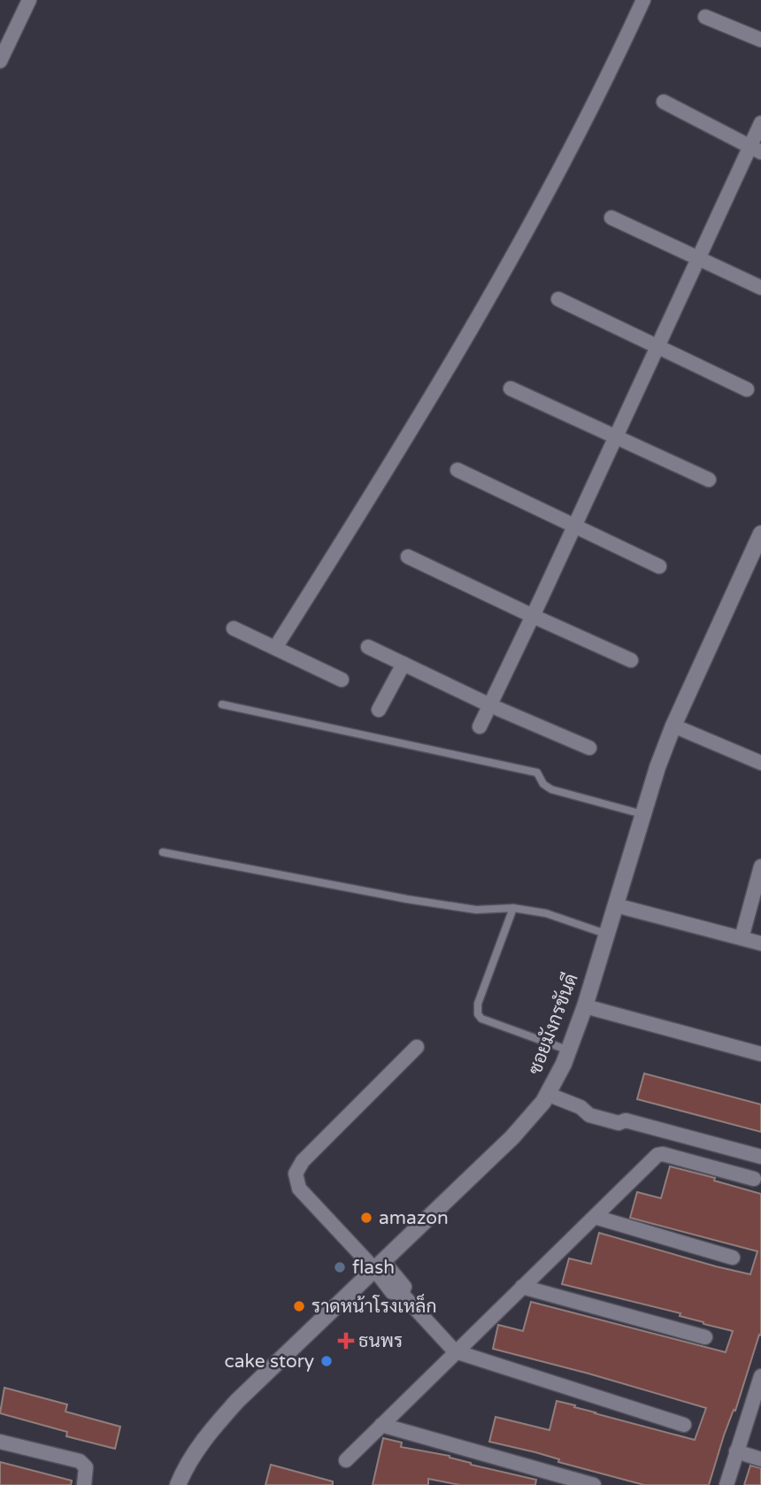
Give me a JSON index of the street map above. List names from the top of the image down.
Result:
{
  "streets": {
    "street": ["ซอยมังกรขันดี"]
  },
  "places": {
    "other": [
      "amazon",
      "flash",
      "ราดหน้าโรงเหล็ก",
      "cake story"
    ],
    "health": ["ธนพร"]
  }
}
